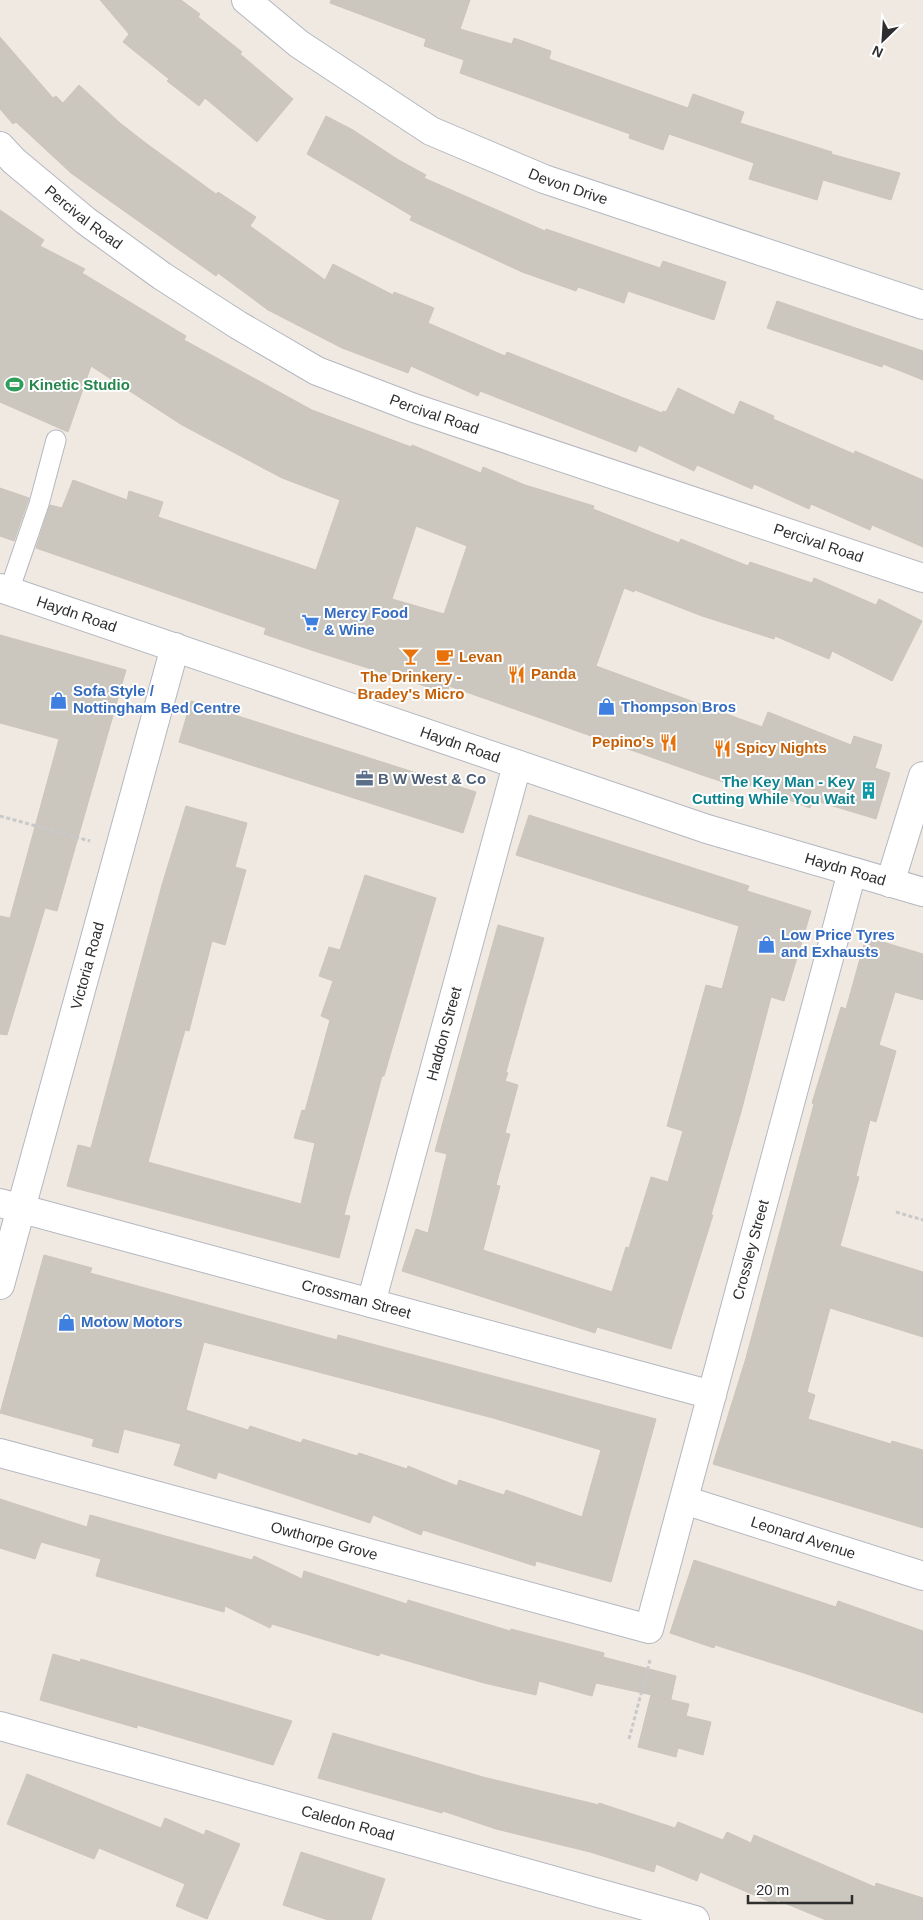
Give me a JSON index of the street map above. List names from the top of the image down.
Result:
{
  "streets": {
    "street": [
      "Devon Drive",
      "Percival Road",
      "Haydn Road",
      "Victoria Road",
      "Haddon Street",
      "Crossley Street",
      "Crossman Street",
      "Leonard Avenue",
      "Owthorpe Grove",
      "Caledon Road"
    ]
  },
  "crossings": [
    ["Haydn Road", "Victoria Road"],
    ["Haydn Road", "Haddon Street"],
    ["Haydn Road", "Crossley Street"],
    ["Victoria Road", "Crossman Street"],
    ["Haddon Street", "Crossman Street"],
    ["Crossley Street", "Crossman Street"],
    ["Crossley Street", "Leonard Avenue"],
    ["Crossley Street", "Owthorpe Grove"]
  ],
  "places": {
    "sports": ["Kinetic Studio"],
    "supermarket": ["Mercy Food & Wine"],
    "bar": ["The Drinkery - Bradey's Micro"],
    "cafe": ["Levan"],
    "restaurant": ["Panda", "Pepino's", "Spicy Nights"],
    "shop": [
      "Sofa Style / Nottingham Bed Centre",
      "Thompson Bros",
      "Low Price Tyres and Exhausts",
      "Motow Motors"
    ],
    "office": ["B W West & Co"],
    "building": ["The Key Man - Key Cutting While You Wait"]
  },
  "scale_bar": "20 m",
  "north": "bottom left"
}
